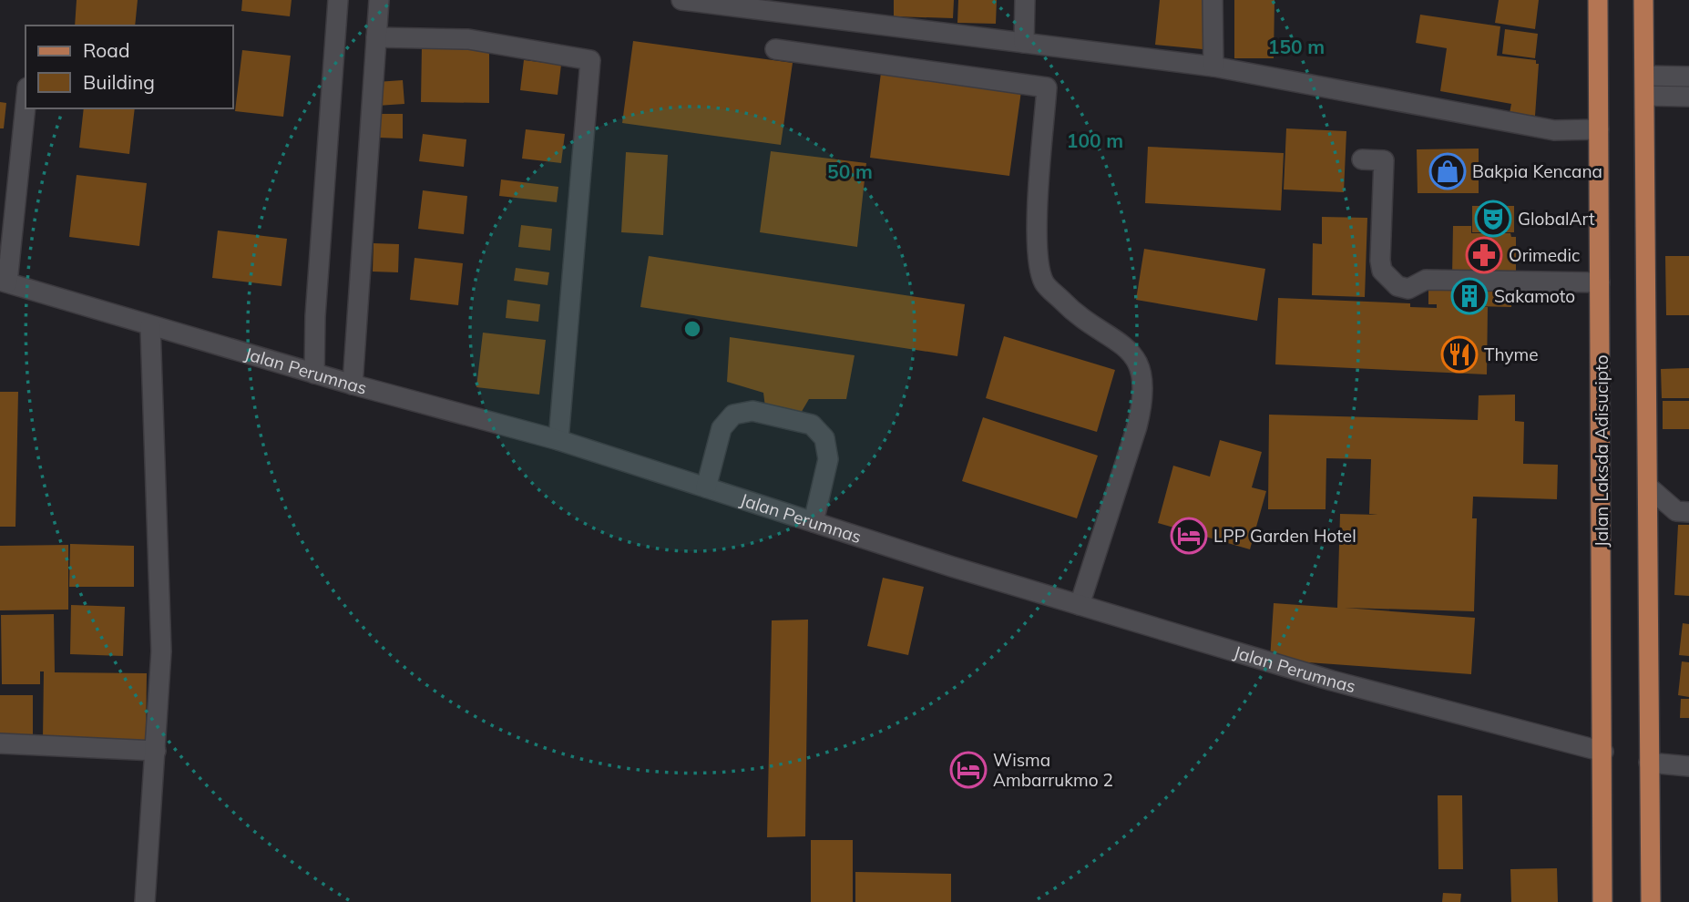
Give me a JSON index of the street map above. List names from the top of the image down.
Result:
{
  "streets": {
    "main road": ["Jalan Laksda Adisucipto"],
    "street": ["Jalan Perumnas"]
  },
  "crossings": [
    ["Jalan Perumnas", "Jalan Laksda Adisucipto"]
  ],
  "places": {
    "shop": ["Bakpia Kencana"],
    "theatre": ["GlobalArt"],
    "pharmacy": ["Orimedic"],
    "building": ["Sakamoto"],
    "restaurant": ["Thyme"],
    "hotel": ["LPP Garden Hotel", "Wisma Ambarrukmo 2"]
  },
  "legend": ["Road", "Building"],
  "rings": ["150 m", "100 m", "50 m"]
}
